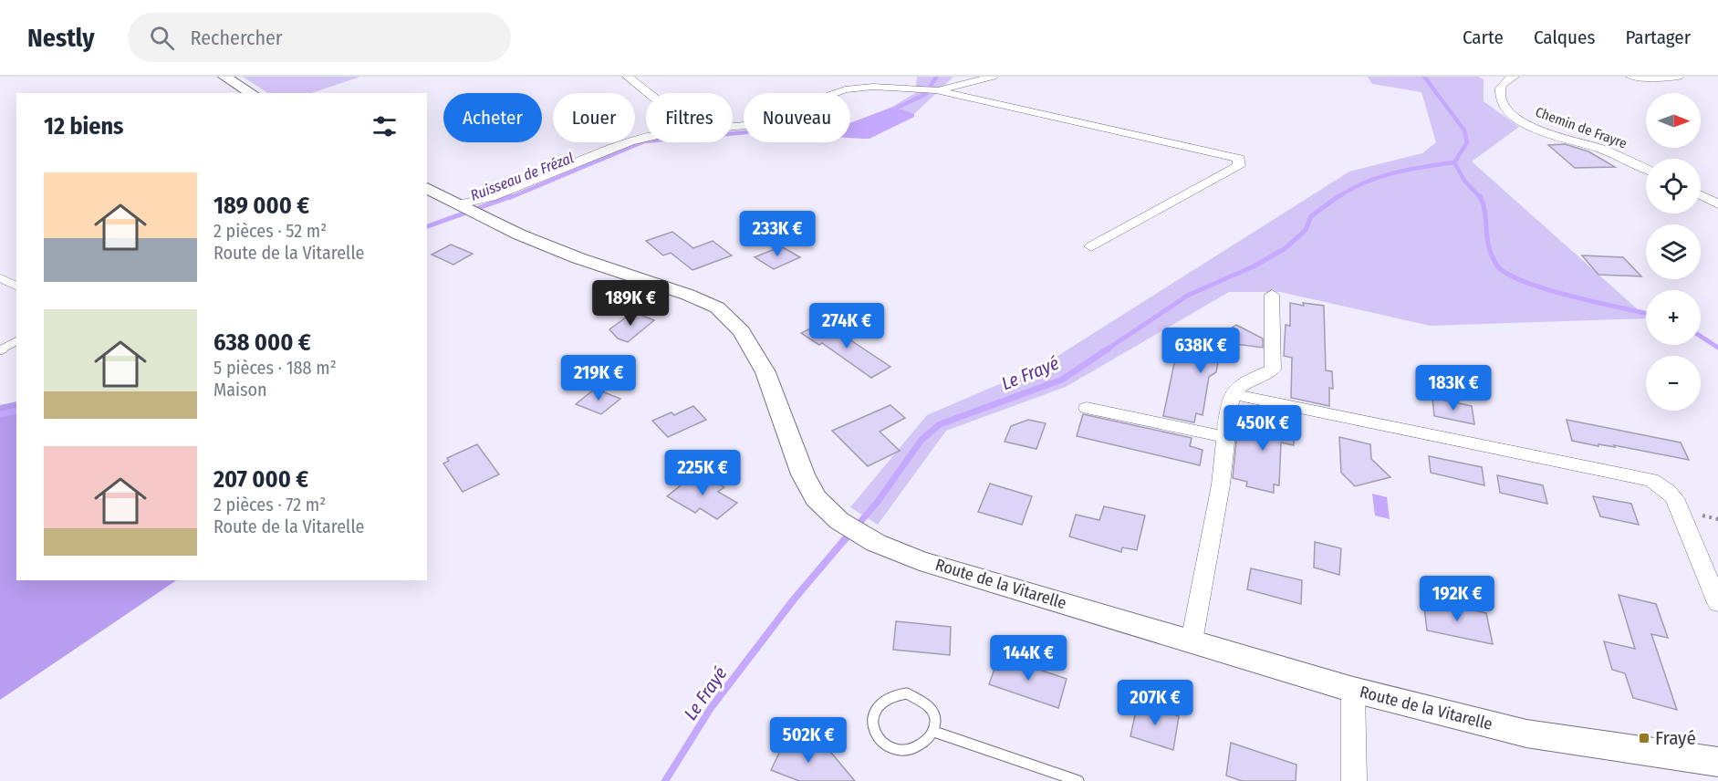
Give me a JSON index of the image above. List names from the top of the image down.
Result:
{
  "streets": {
    "street": ["Chemin de Frayre", "Route de la Vitarelle"]
  },
  "water": ["Ruisseau de Frézal", "Le Frayé"],
  "places": {
    "transit": ["Frayé"]
  },
  "north": "right",
  "page": {
    "header": "Nestly",
    "search": "Rechercher",
    "nav": ["Carte", "Calques", "Partager"],
    "map_buttons": ["+", "−"],
    "chip": [
      "Acheter",
      "Louer",
      "Filtres",
      "Nouveau"
    ],
    "heading": "12 biens",
    "list": [
      {
        "name": "189 000 €",
        "note": "2 pièces · 52 m² · Route de la Vitarelle"
      },
      {
        "name": "638 000 €",
        "note": "5 pièces · 188 m² · Maison"
      },
      {
        "name": "207 000 €",
        "note": "2 pièces · 72 m² · Route de la Vitarelle"
      }
    ],
    "price": [
      "233K €",
      "189K €",
      "274K €",
      "638K €",
      "219K €",
      "183K €",
      "450K €",
      "225K €",
      "192K €",
      "144K €",
      "207K €",
      "502K €"
    ]
  }
}
